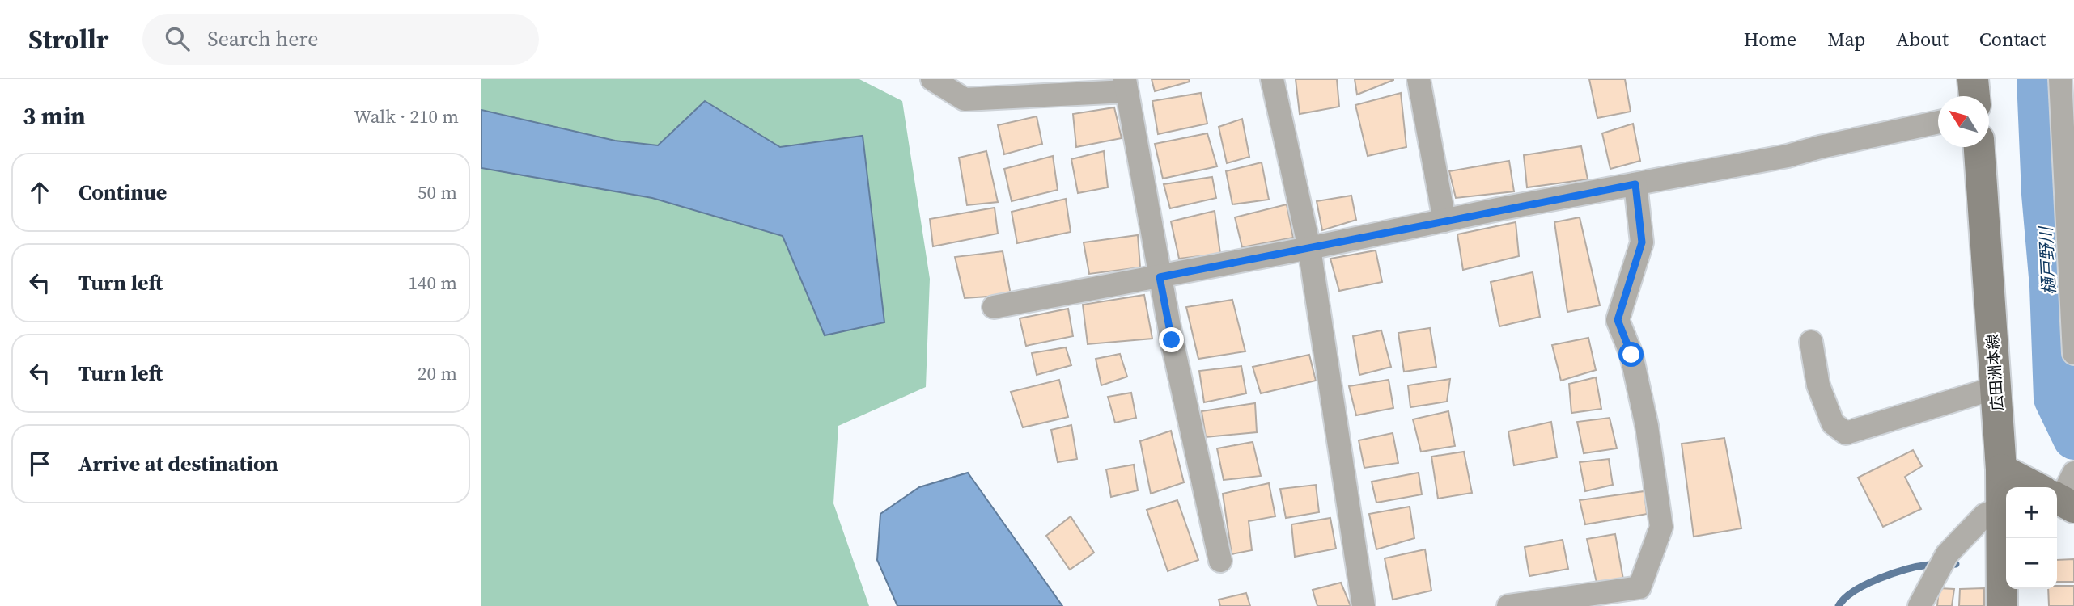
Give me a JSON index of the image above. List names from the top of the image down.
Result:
{
  "streets": {
    "main road": ["広田洲本線"]
  },
  "water": ["樋戸野川"],
  "north": "top left",
  "page": {
    "header": "Strollr",
    "search": "Search here",
    "nav": [
      "Home",
      "Map",
      "About",
      "Contact"
    ],
    "heading": ["3 min", "Walk · 210 m"],
    "list": [
      ["Continue", "50 m"],
      ["Turn left", "140 m"],
      ["Turn left", "20 m"],
      "Arrive at destination"
    ],
    "map_buttons": ["+", "−"]
  }
}
